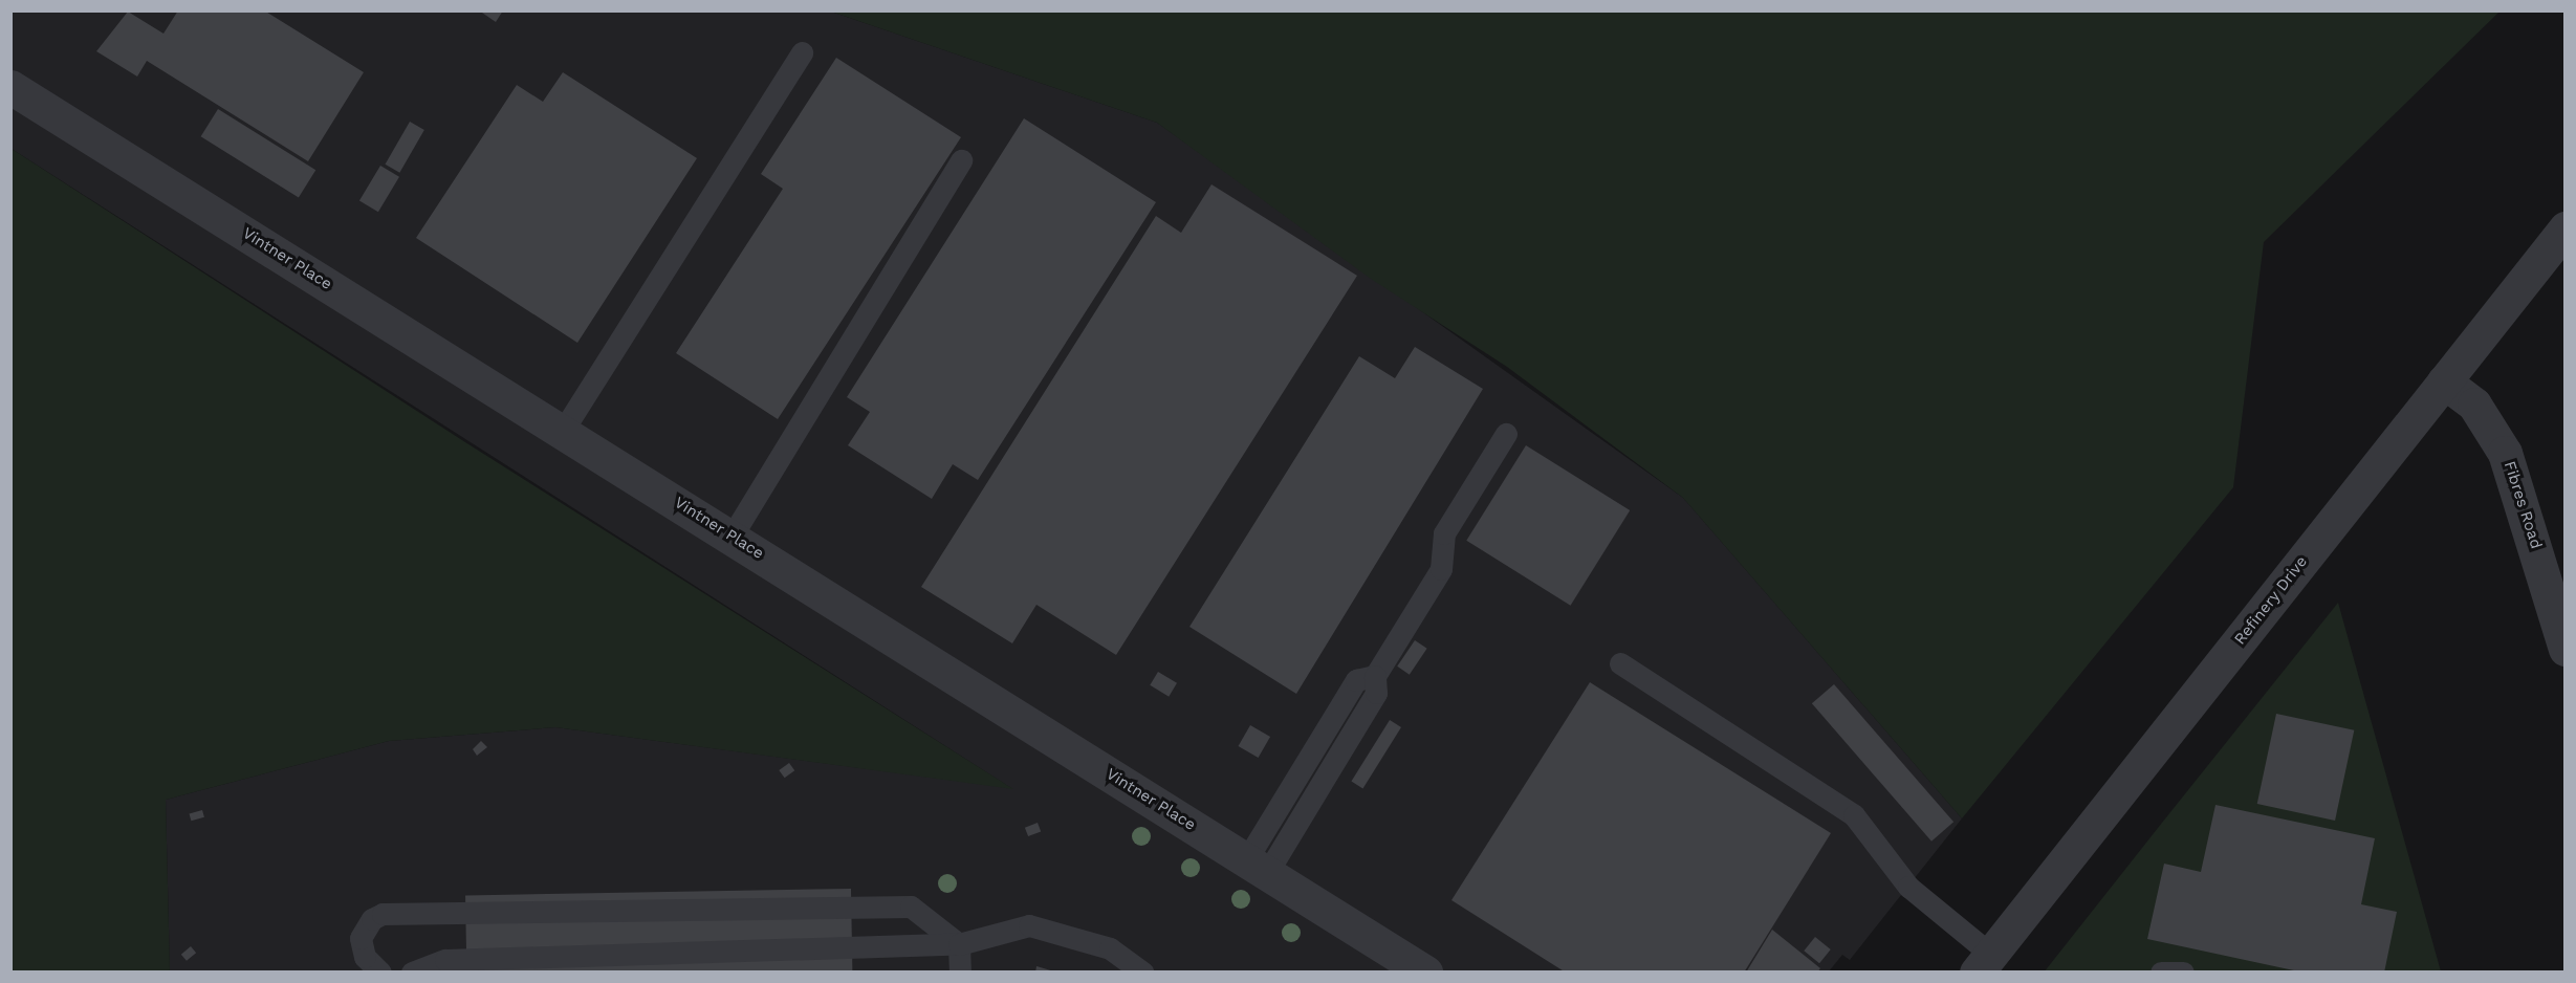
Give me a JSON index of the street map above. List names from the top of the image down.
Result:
{
  "streets": {
    "street": ["Vintner Place", "Fibres Road", "Refinery Drive"]
  },
  "crossings": [
    ["Fibres Road", "Refinery Drive"]
  ]
}
